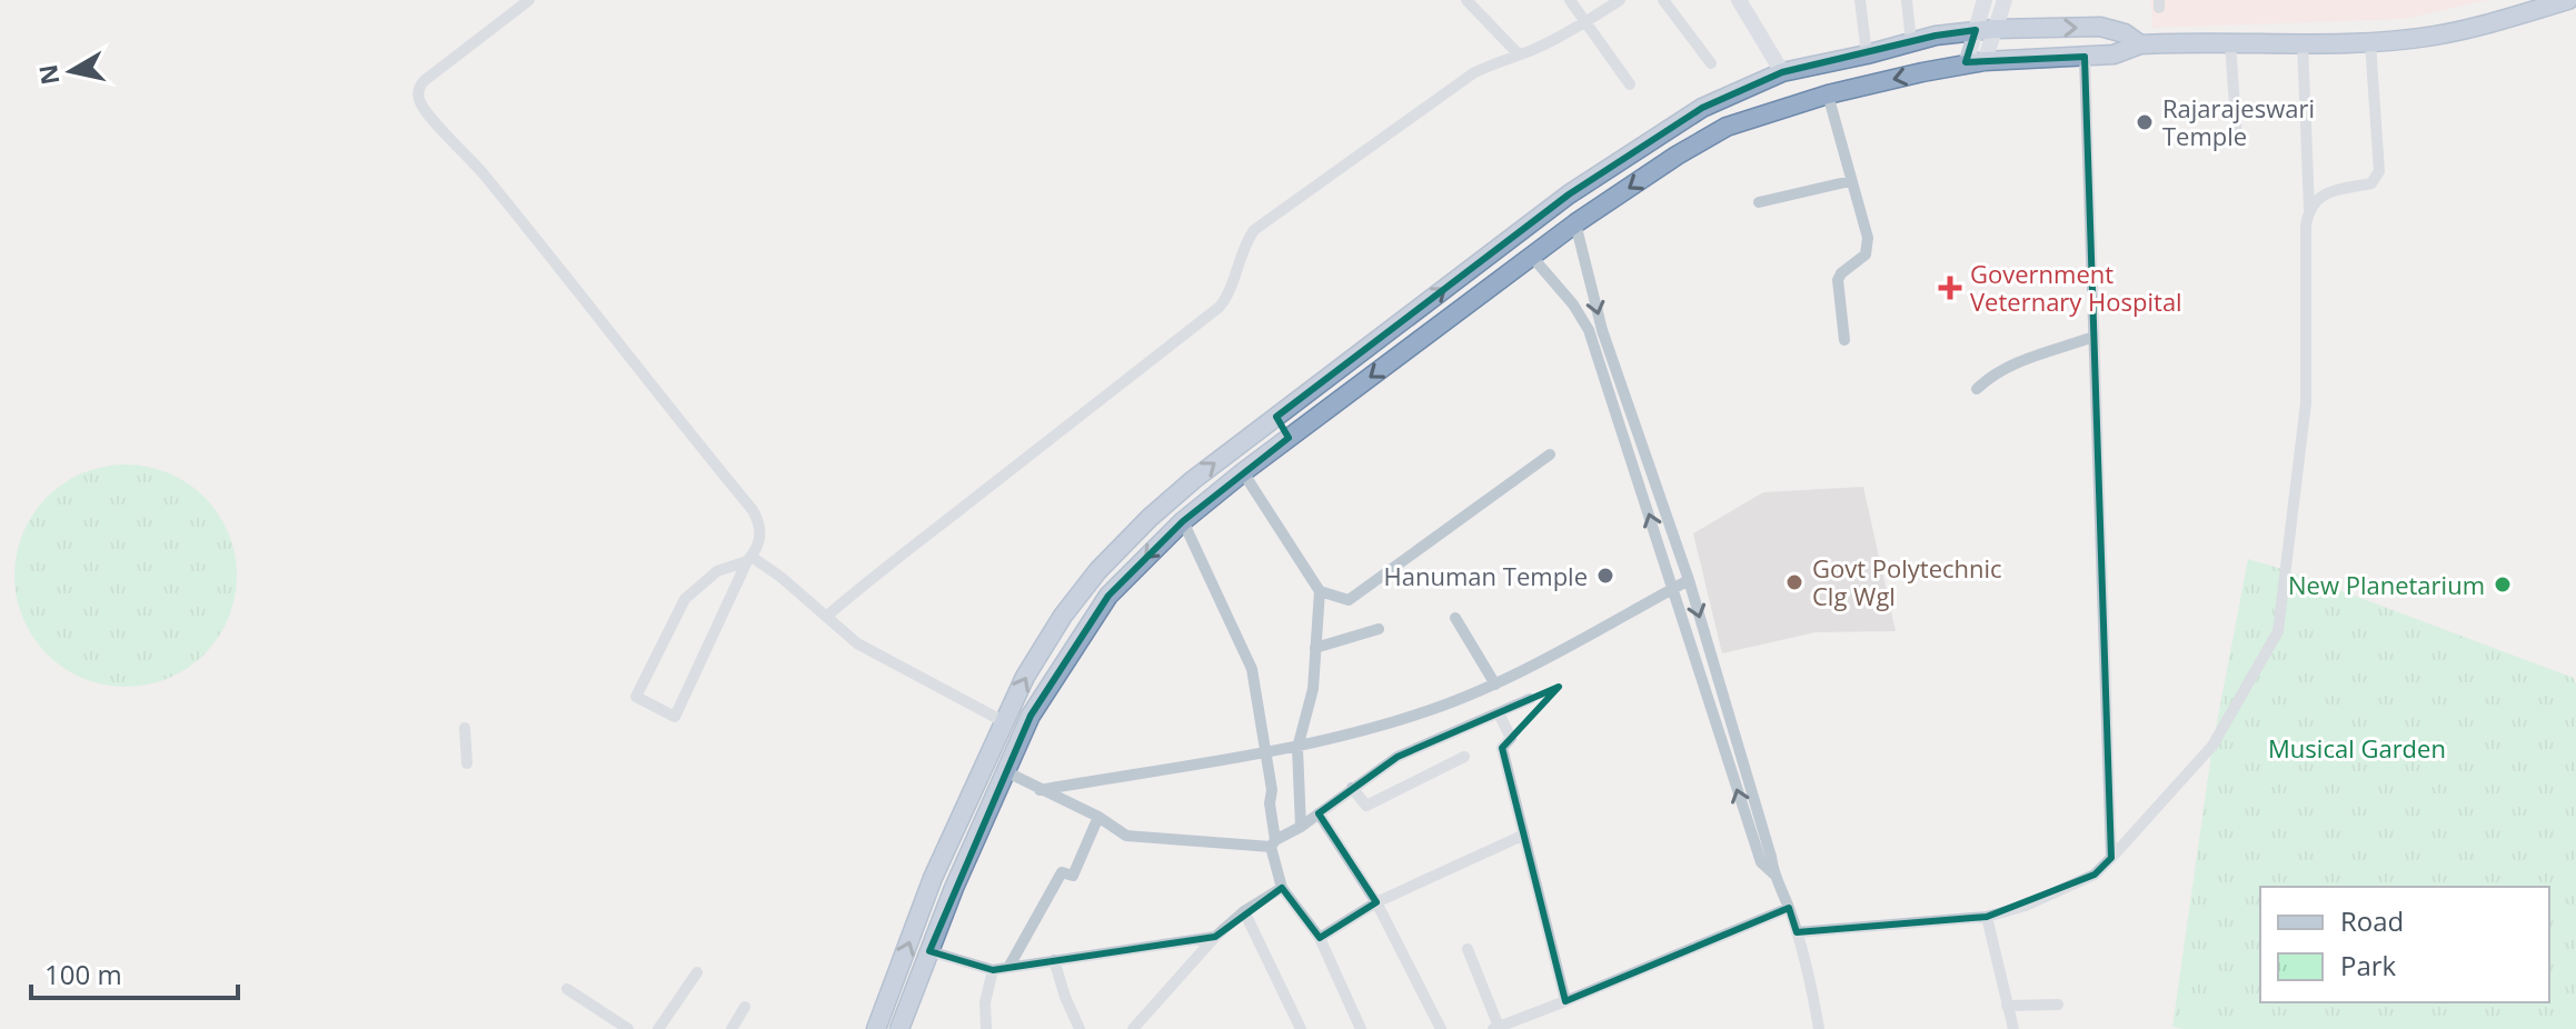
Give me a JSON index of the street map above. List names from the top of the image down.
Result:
{
  "parks": ["Musical Garden"],
  "places": {
    "other": [
      "Rajarajeswari Temple",
      "Hanuman Temple",
      "Govt Polytechnic Clg Wgl",
      "New Planetarium"
    ],
    "health": ["Government Veternary Hospital"]
  },
  "legend": ["Road", "Park"],
  "scale_bar": "100 m",
  "north": "left"
}
